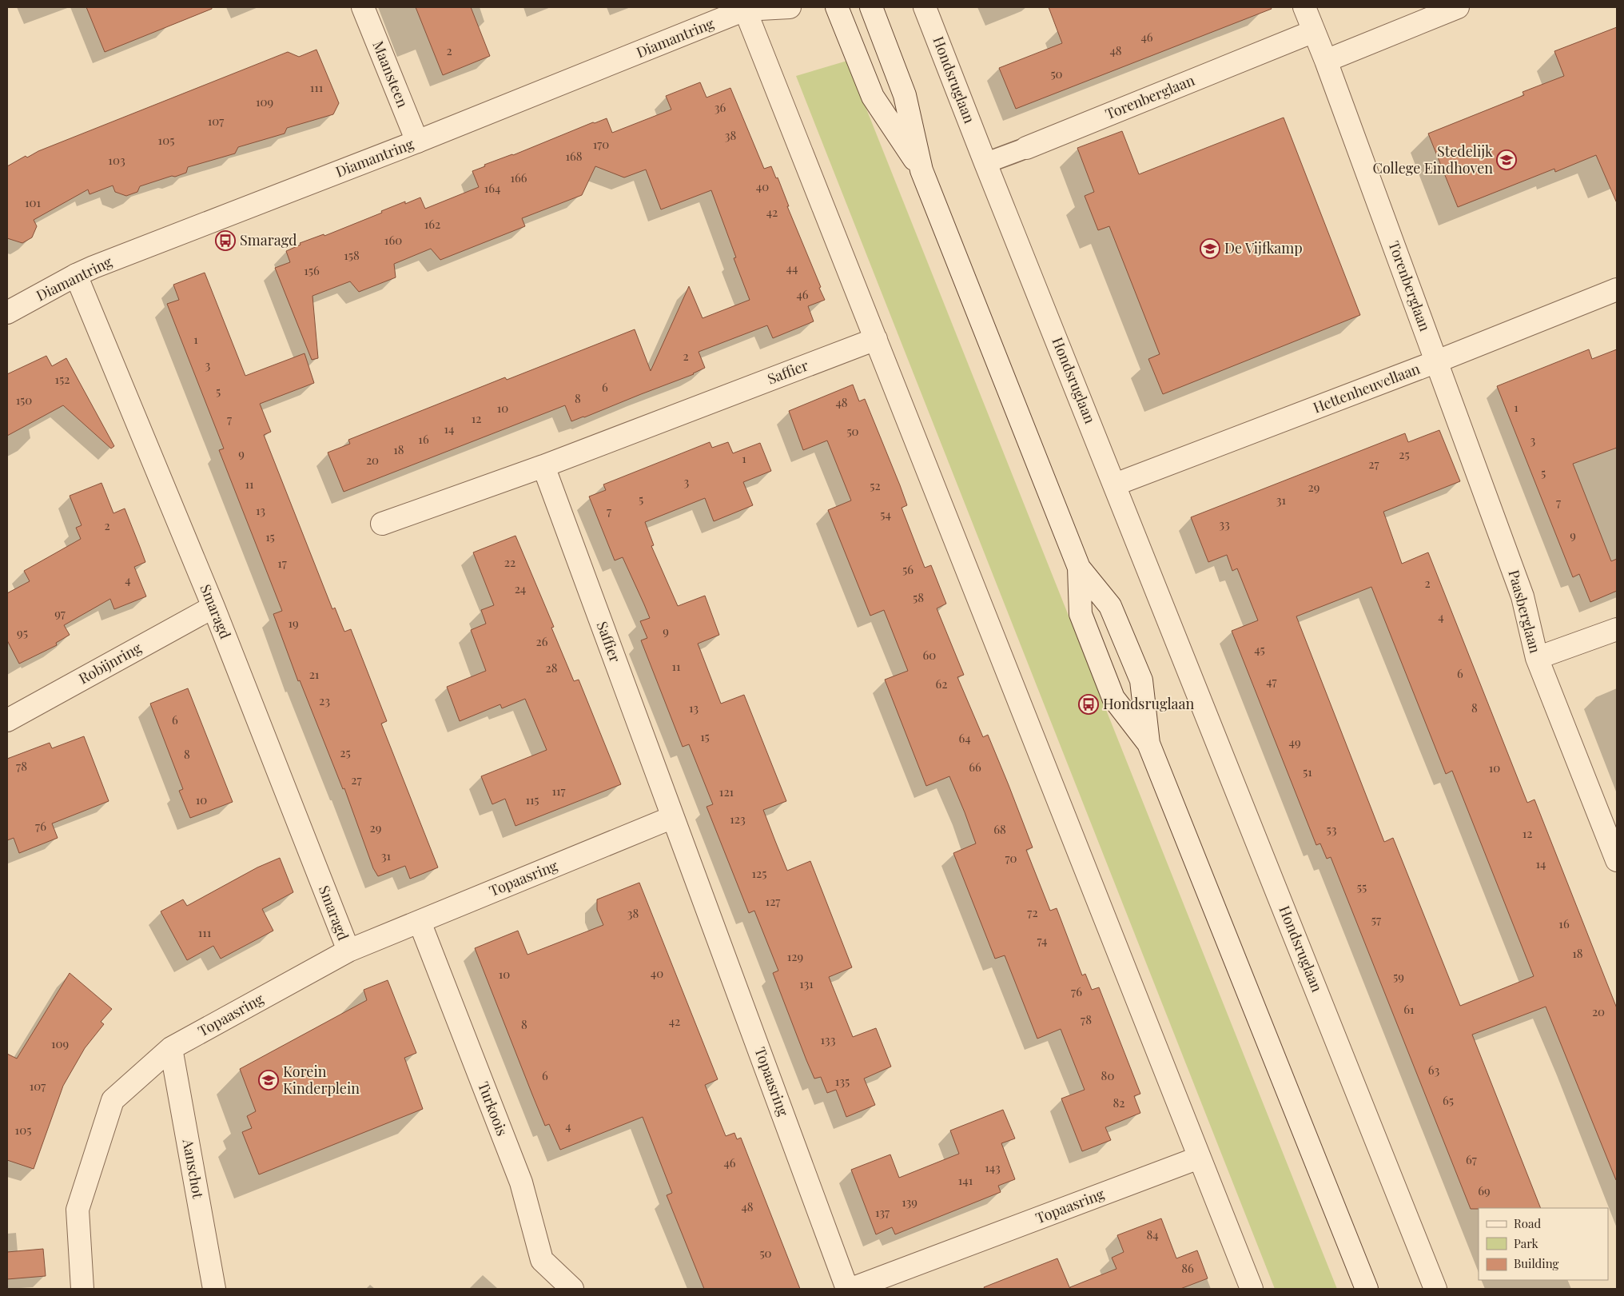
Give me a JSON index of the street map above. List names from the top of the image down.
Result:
{
  "streets": {
    "street": [
      "Diamantring",
      "Maansteen",
      "Hondsruglaan",
      "Torenberglaan",
      "Saffier",
      "Hettenheuvellaan",
      "Smaragd",
      "Paasberglaan",
      "Robijnring",
      "Topaasring",
      "Turkoois",
      "Aanschot"
    ]
  },
  "crossings": [
    ["Diamantring", "Maansteen"],
    ["Diamantring", "Smaragd"],
    ["Hondsruglaan", "Torenberglaan"],
    ["Hondsruglaan", "Hettenheuvellaan"],
    ["Torenberglaan", "Hettenheuvellaan"],
    ["Torenberglaan", "Paasberglaan"],
    ["Saffier", "Topaasring"],
    ["Hettenheuvellaan", "Paasberglaan"],
    ["Smaragd", "Robijnring"],
    ["Smaragd", "Topaasring"],
    ["Topaasring", "Turkoois"],
    ["Topaasring", "Aanschot"]
  ],
  "places": {
    "school or university": ["Stedelijk College Eindhoven", "De Vijfkamp", "Korein Kinderplein"],
    "bus stop": ["Smaragd", "Hondsruglaan"]
  },
  "house_numbers": [
    "46",
    "2",
    "48",
    "50",
    "111",
    "109",
    "36",
    "107",
    "38",
    "105",
    "170",
    "168",
    "103",
    "166",
    "40",
    "164",
    "101",
    "42",
    "162",
    "160",
    "158",
    "44",
    "156",
    "46",
    "1",
    "2",
    "3",
    "152",
    "6",
    "5",
    "8",
    "150",
    "48",
    "1",
    "10",
    "12",
    "7",
    "14",
    "50",
    "16",
    "3",
    "18",
    "9",
    "25",
    "1",
    "20",
    "27",
    "5",
    "3",
    "11",
    "52",
    "29",
    "5",
    "31",
    "7",
    "13",
    "7",
    "54",
    "33",
    "2",
    "9",
    "15",
    "22",
    "17",
    "56",
    "4",
    "2",
    "24",
    "58",
    "97",
    "4",
    "19",
    "9",
    "95",
    "26",
    "45",
    "60",
    "11",
    "28",
    "6",
    "21",
    "47",
    "62",
    "23",
    "13",
    "8",
    "6",
    "15",
    "64",
    "49",
    "25",
    "8",
    "78",
    "66",
    "10",
    "51",
    "27",
    "117",
    "121",
    "10",
    "115",
    "123",
    "76",
    "29",
    "68",
    "53",
    "12",
    "31",
    "70",
    "14",
    "125",
    "55",
    "127",
    "72",
    "38",
    "57",
    "16",
    "111",
    "74",
    "18",
    "129",
    "40",
    "10",
    "59",
    "131",
    "76",
    "61",
    "20",
    "78",
    "42",
    "8",
    "133",
    "109",
    "63",
    "6",
    "80",
    "135",
    "107",
    "65",
    "82",
    "4",
    "105",
    "67",
    "46",
    "143",
    "141",
    "69",
    "139",
    "48",
    "137",
    "84",
    "50",
    "86"
  ],
  "legend": ["Road", "Park", "Building"]
}
